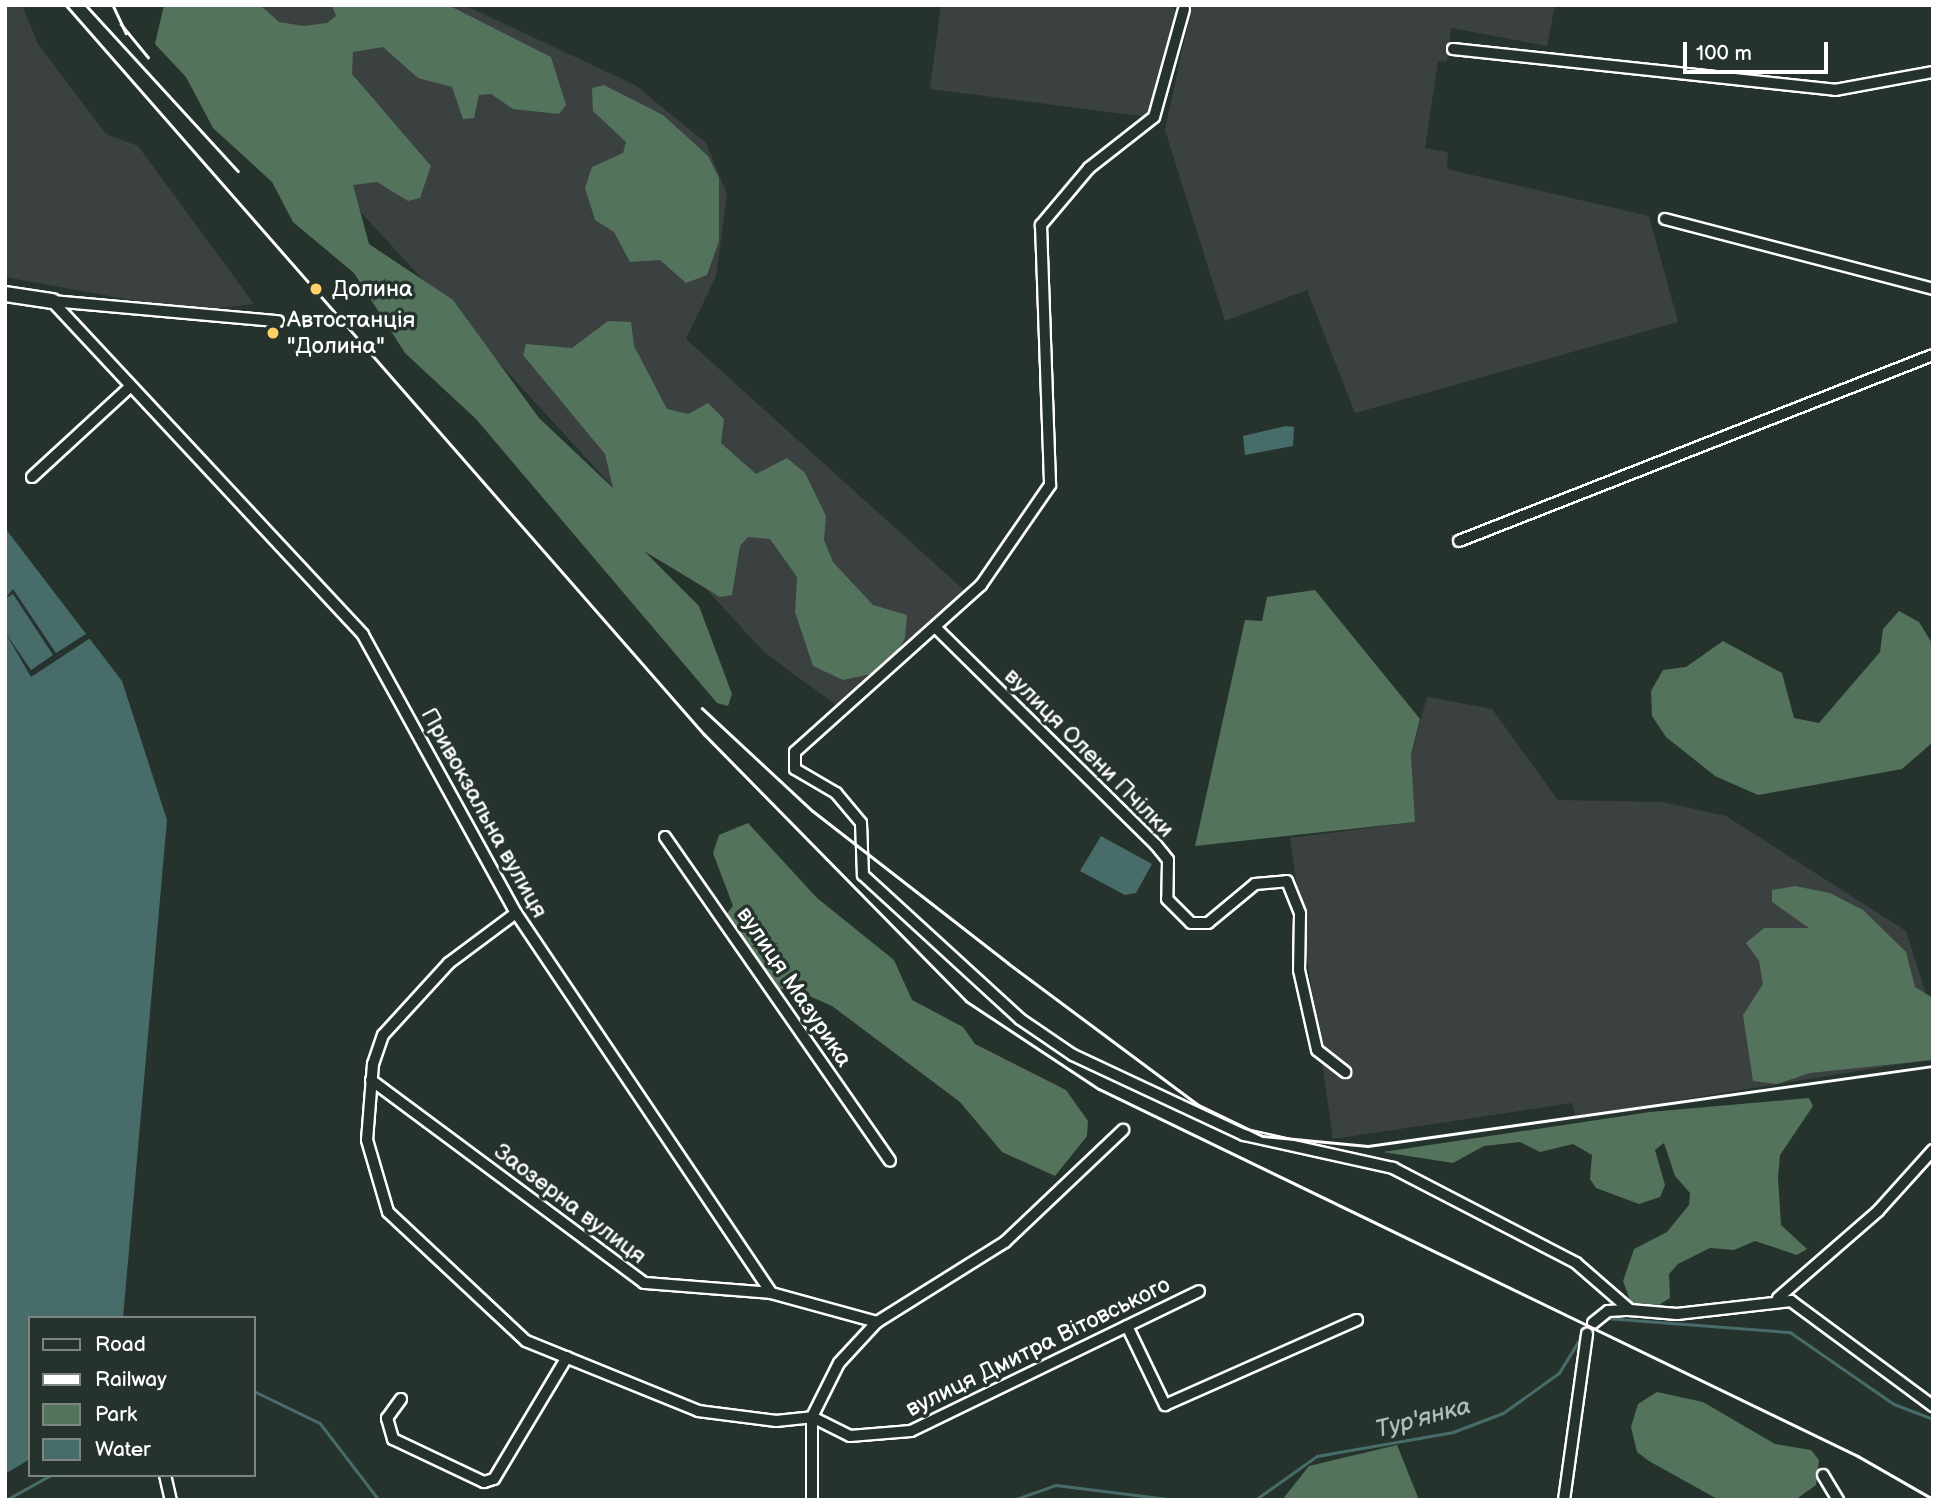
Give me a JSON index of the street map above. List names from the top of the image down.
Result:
{
  "streets": {
    "street": [
      "вулиця Олени Пчілки",
      "Привокзальна вулиця",
      "вулиця Мазурика",
      "Заозерна вулиця",
      "вулиця Дмитра Вітовського"
    ]
  },
  "crossings": [
    ["Привокзальна вулиця", "Заозерна вулиця"]
  ],
  "water": ["Тур'янка"],
  "places": ["Долина", "Автостанція \"Долина\""],
  "legend": [
    "Road",
    "Railway",
    "Park",
    "Water"
  ],
  "scale_bar": "100 m"
}
